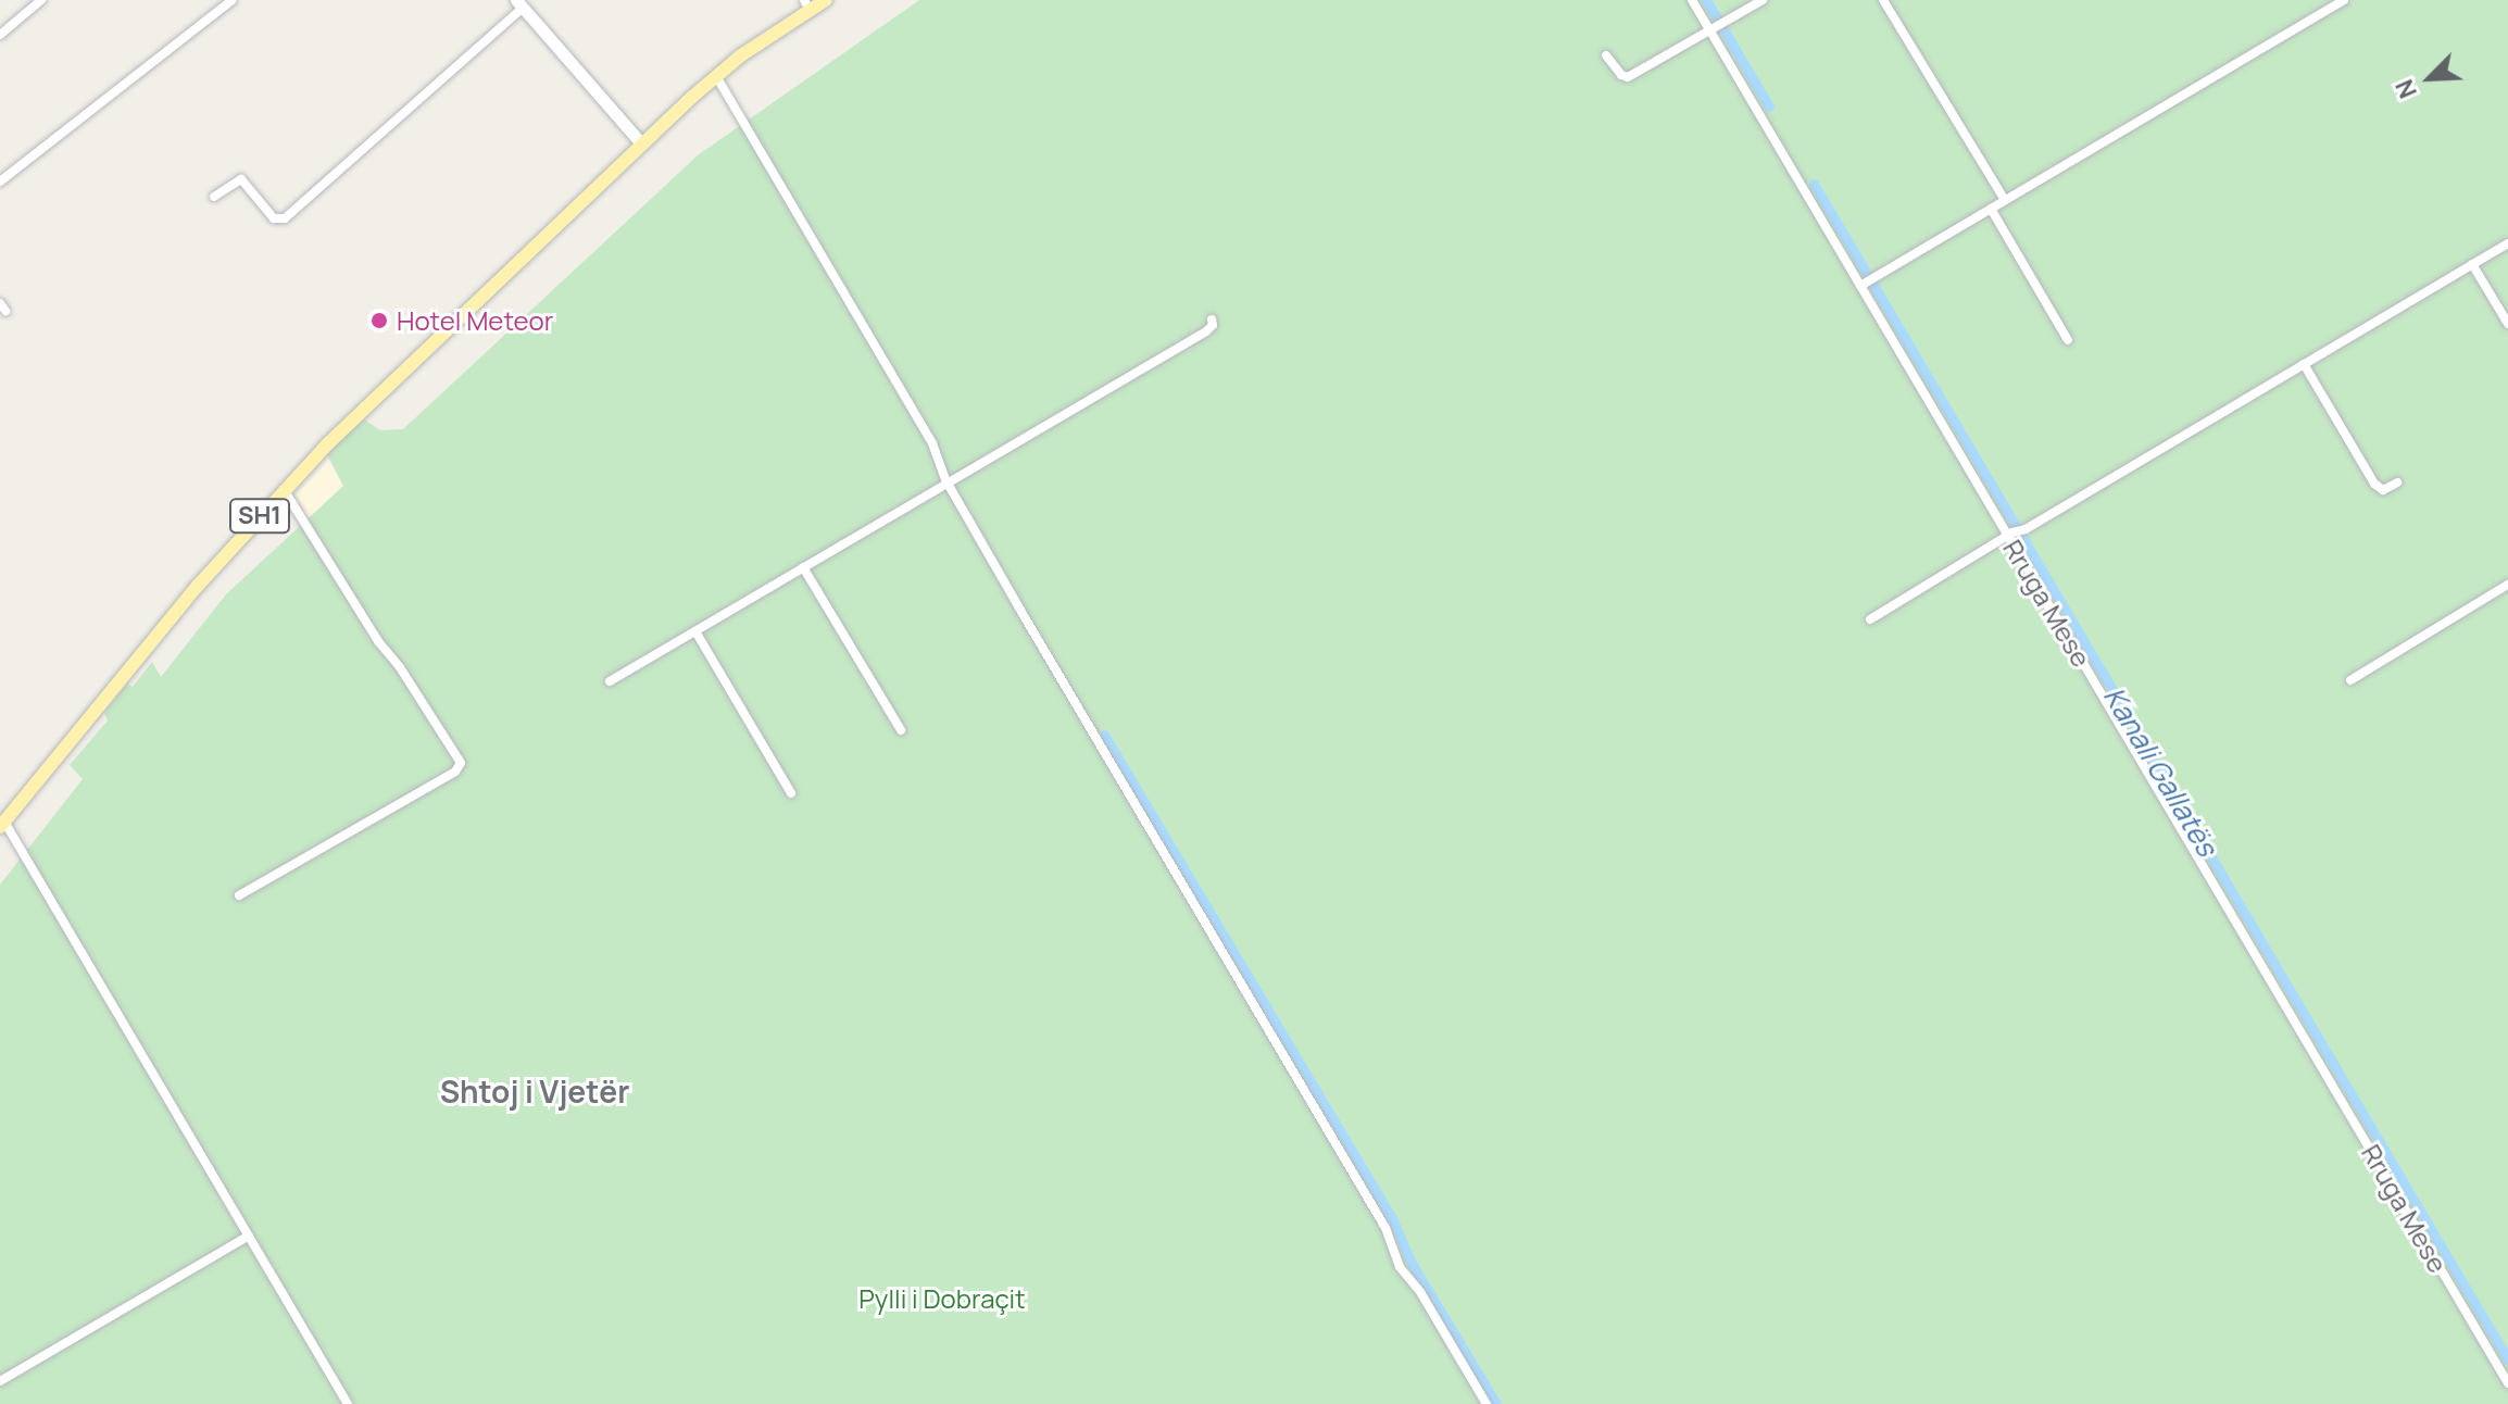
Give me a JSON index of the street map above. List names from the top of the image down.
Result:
{
  "streets": {
    "main road": ["SH1"],
    "street": ["Rruga Mese"]
  },
  "districts": ["Shtoj i Vjetër"],
  "water": ["Kanali Gallatës"],
  "parks": ["Pylli i Dobraçit"],
  "places": ["Hotel Meteor"],
  "north": "bottom left"
}
